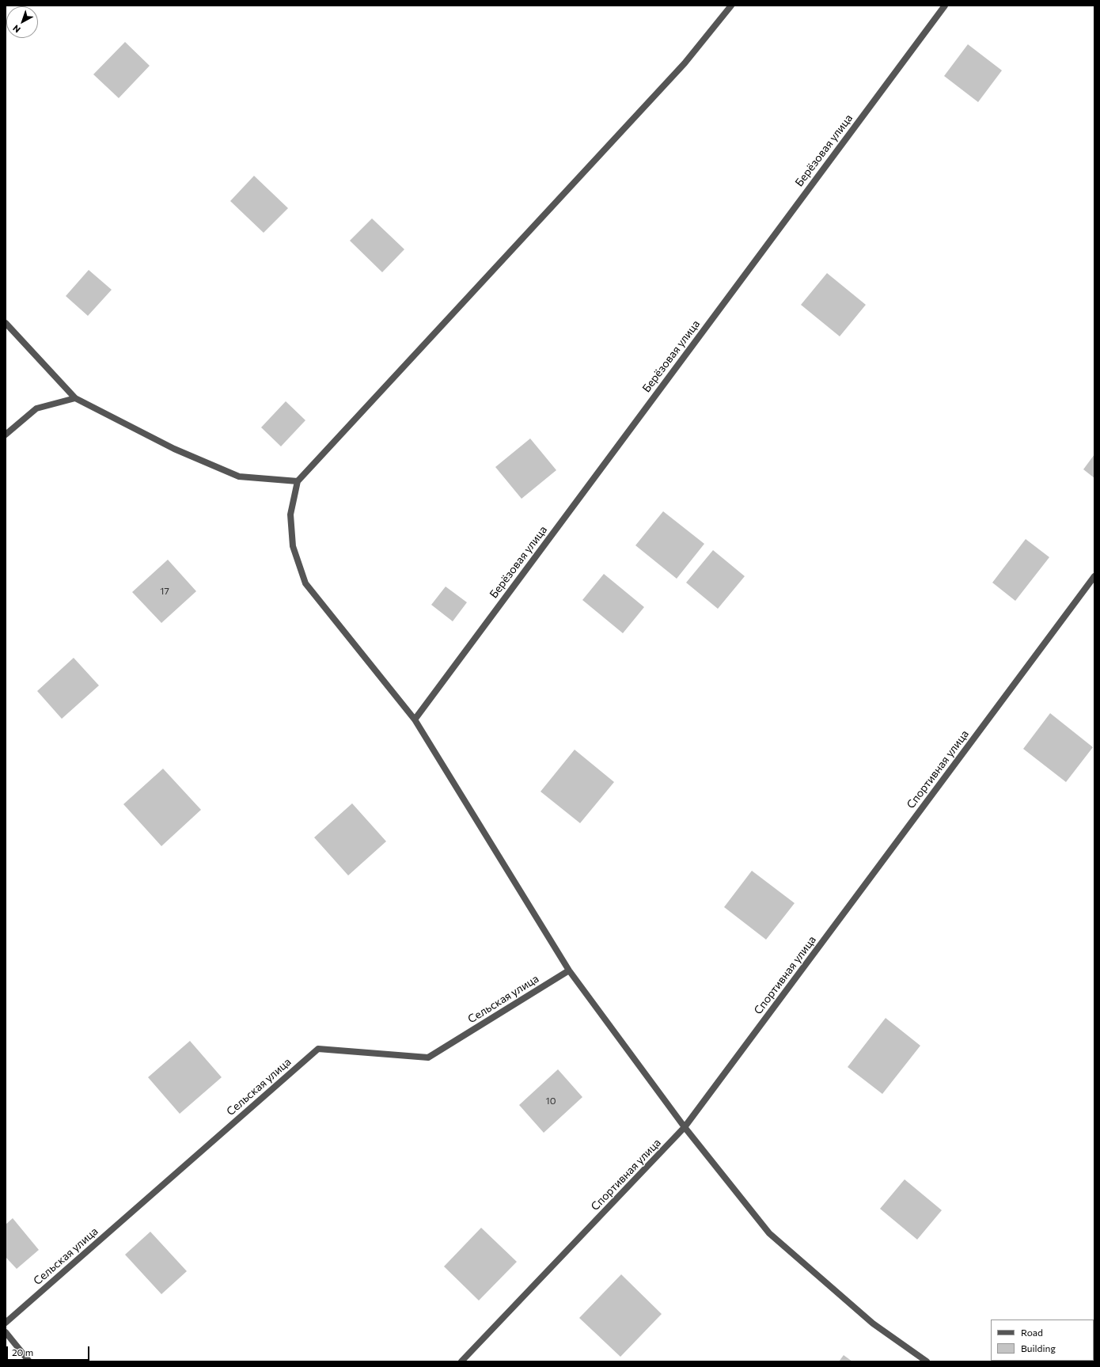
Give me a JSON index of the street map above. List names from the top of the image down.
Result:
{
  "streets": {
    "street": ["Берёзовая улица", "Спортивная улица", "Сельская улица"]
  },
  "house_numbers": ["17", "10"],
  "legend": ["Road", "Building"],
  "scale_bar": "20 m",
  "north": "bottom left"
}
